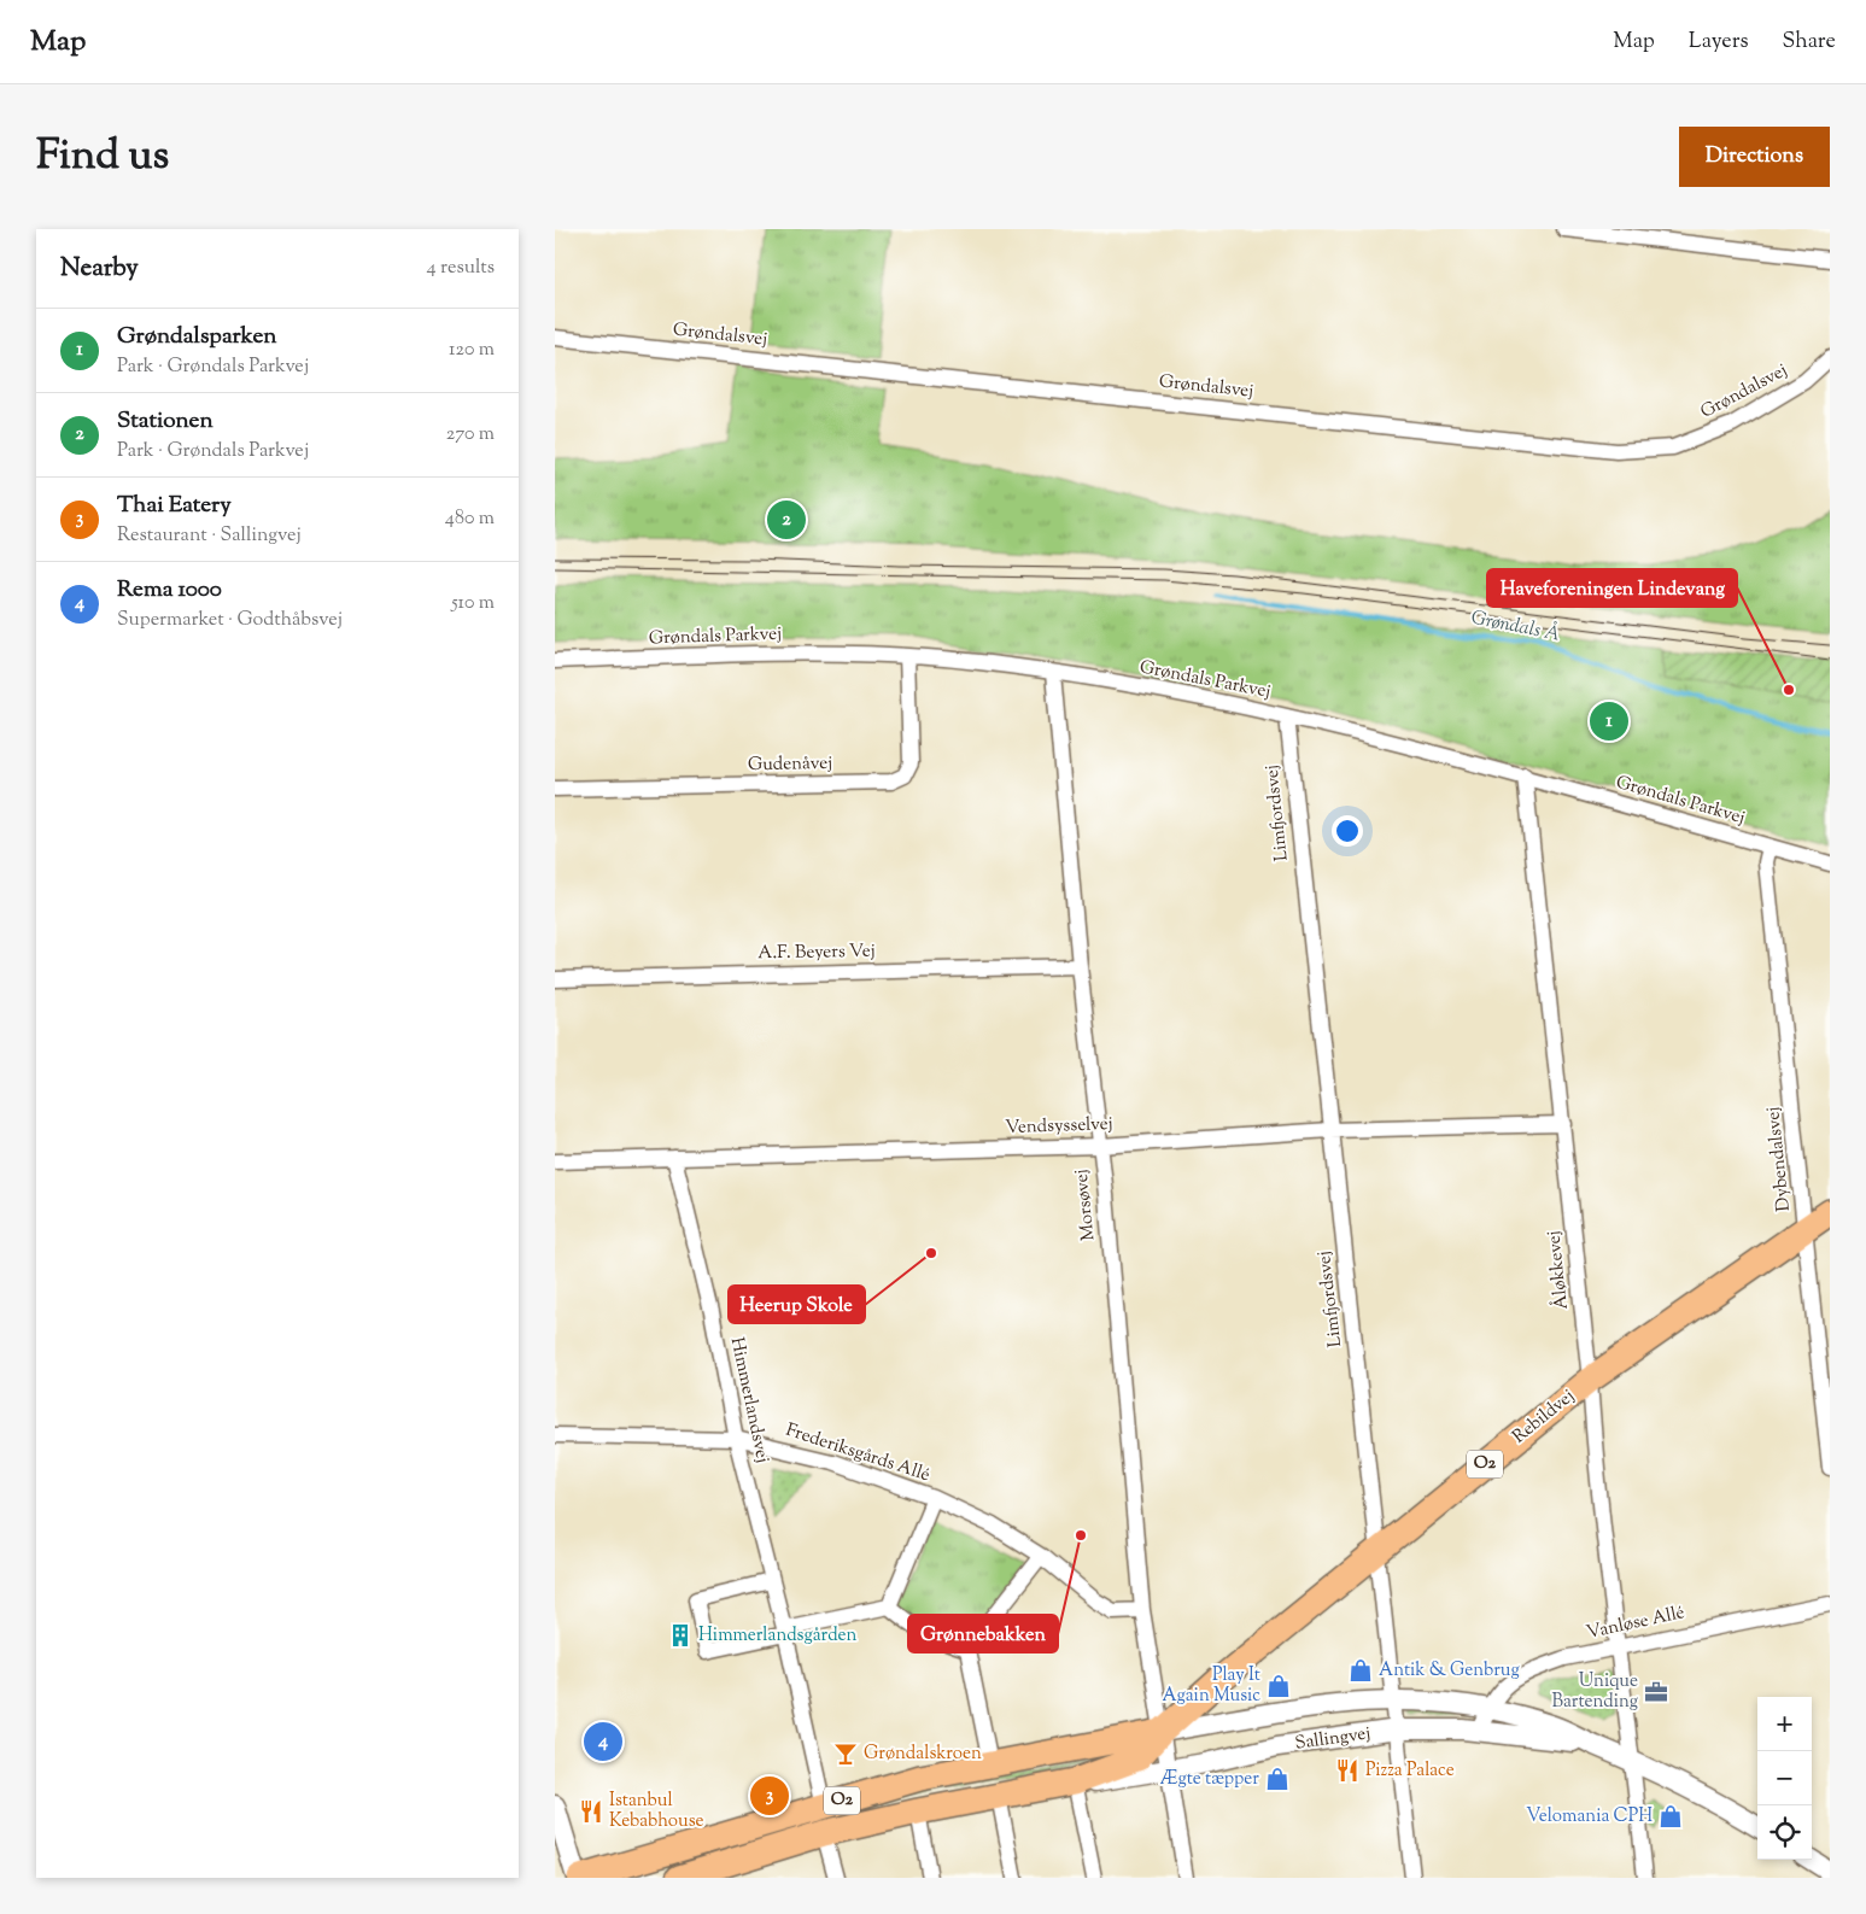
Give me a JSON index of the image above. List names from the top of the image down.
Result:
{
  "streets": {
    "main road": ["Rebildvej", "O2", "Sallingvej"],
    "street": [
      "Grøndalsvej",
      "Grøndals Parkvej",
      "Gudenåvej",
      "Limfjordsvej",
      "A.F. Beyers Vej",
      "Vendsysselvej",
      "Dybendalsvej",
      "Morsøvej",
      "Åløkkevej",
      "Himmerlandsvej",
      "Frederiksgårds Allé",
      "Vanløse Allé"
    ]
  },
  "crossings": [
    ["Grøndals Parkvej", "Gudenåvej"],
    ["Grøndals Parkvej", "Limfjordsvej"],
    ["Grøndals Parkvej", "Dybendalsvej"],
    ["Grøndals Parkvej", "Morsøvej"],
    ["Grøndals Parkvej", "Åløkkevej"],
    ["Limfjordsvej", "Vendsysselvej"],
    ["Limfjordsvej", "Rebildvej"],
    ["Limfjordsvej", "Sallingvej"],
    ["A.F. Beyers Vej", "Morsøvej"],
    ["Vendsysselvej", "Morsøvej"],
    ["Vendsysselvej", "Åløkkevej"],
    ["Vendsysselvej", "Himmerlandsvej"],
    ["Dybendalsvej", "Rebildvej"],
    ["Morsøvej", "Rebildvej"],
    ["Morsøvej", "Frederiksgårds Allé"],
    ["Morsøvej", "Sallingvej"],
    ["Åløkkevej", "Rebildvej"],
    ["Åløkkevej", "Vanløse Allé"],
    ["Åløkkevej", "Sallingvej"],
    ["Himmerlandsvej", "Frederiksgårds Allé"],
    ["Himmerlandsvej", "Sallingvej"],
    ["Rebildvej", "Sallingvej"],
    ["Vanløse Allé", "Sallingvej"]
  ],
  "water": ["Grøndals Å"],
  "places": {
    "other": ["Haveforeningen Lindevang", "Heerup Skole", "Grønnebakken"],
    "building": ["Himmerlandsgården"],
    "shop": [
      "Antik & Genbrug",
      "Play It Again Music",
      "Ægte tæpper",
      "Velomania CPH"
    ],
    "office": ["Unique Bartending"],
    "bar": ["Grøndalskroen"],
    "restaurant": ["Pizza Palace", "Istanbul Kebabhouse"]
  },
  "page": {
    "header": "Map",
    "nav": ["Map", "Layers", "Share"],
    "title": "Find us",
    "buttons": "Directions",
    "heading": ["Nearby", "4 results"],
    "list": [
      {
        "mark": "1",
        "name": "Grøndalsparken",
        "note": "Park · Grøndals Parkvej",
        "value": "120 m"
      },
      {
        "mark": "2",
        "name": "Stationen",
        "note": "Park · Grøndals Parkvej",
        "value": "270 m"
      },
      {
        "mark": "3",
        "name": "Thai Eatery",
        "note": "Restaurant · Sallingvej",
        "value": "480 m"
      },
      {
        "mark": "4",
        "name": "Rema 1000",
        "note": "Supermarket · Godthåbsvej",
        "value": "510 m"
      }
    ],
    "pins": [
      "2",
      "1",
      "4",
      "3"
    ],
    "map_buttons": ["+", "−"]
  }
}
